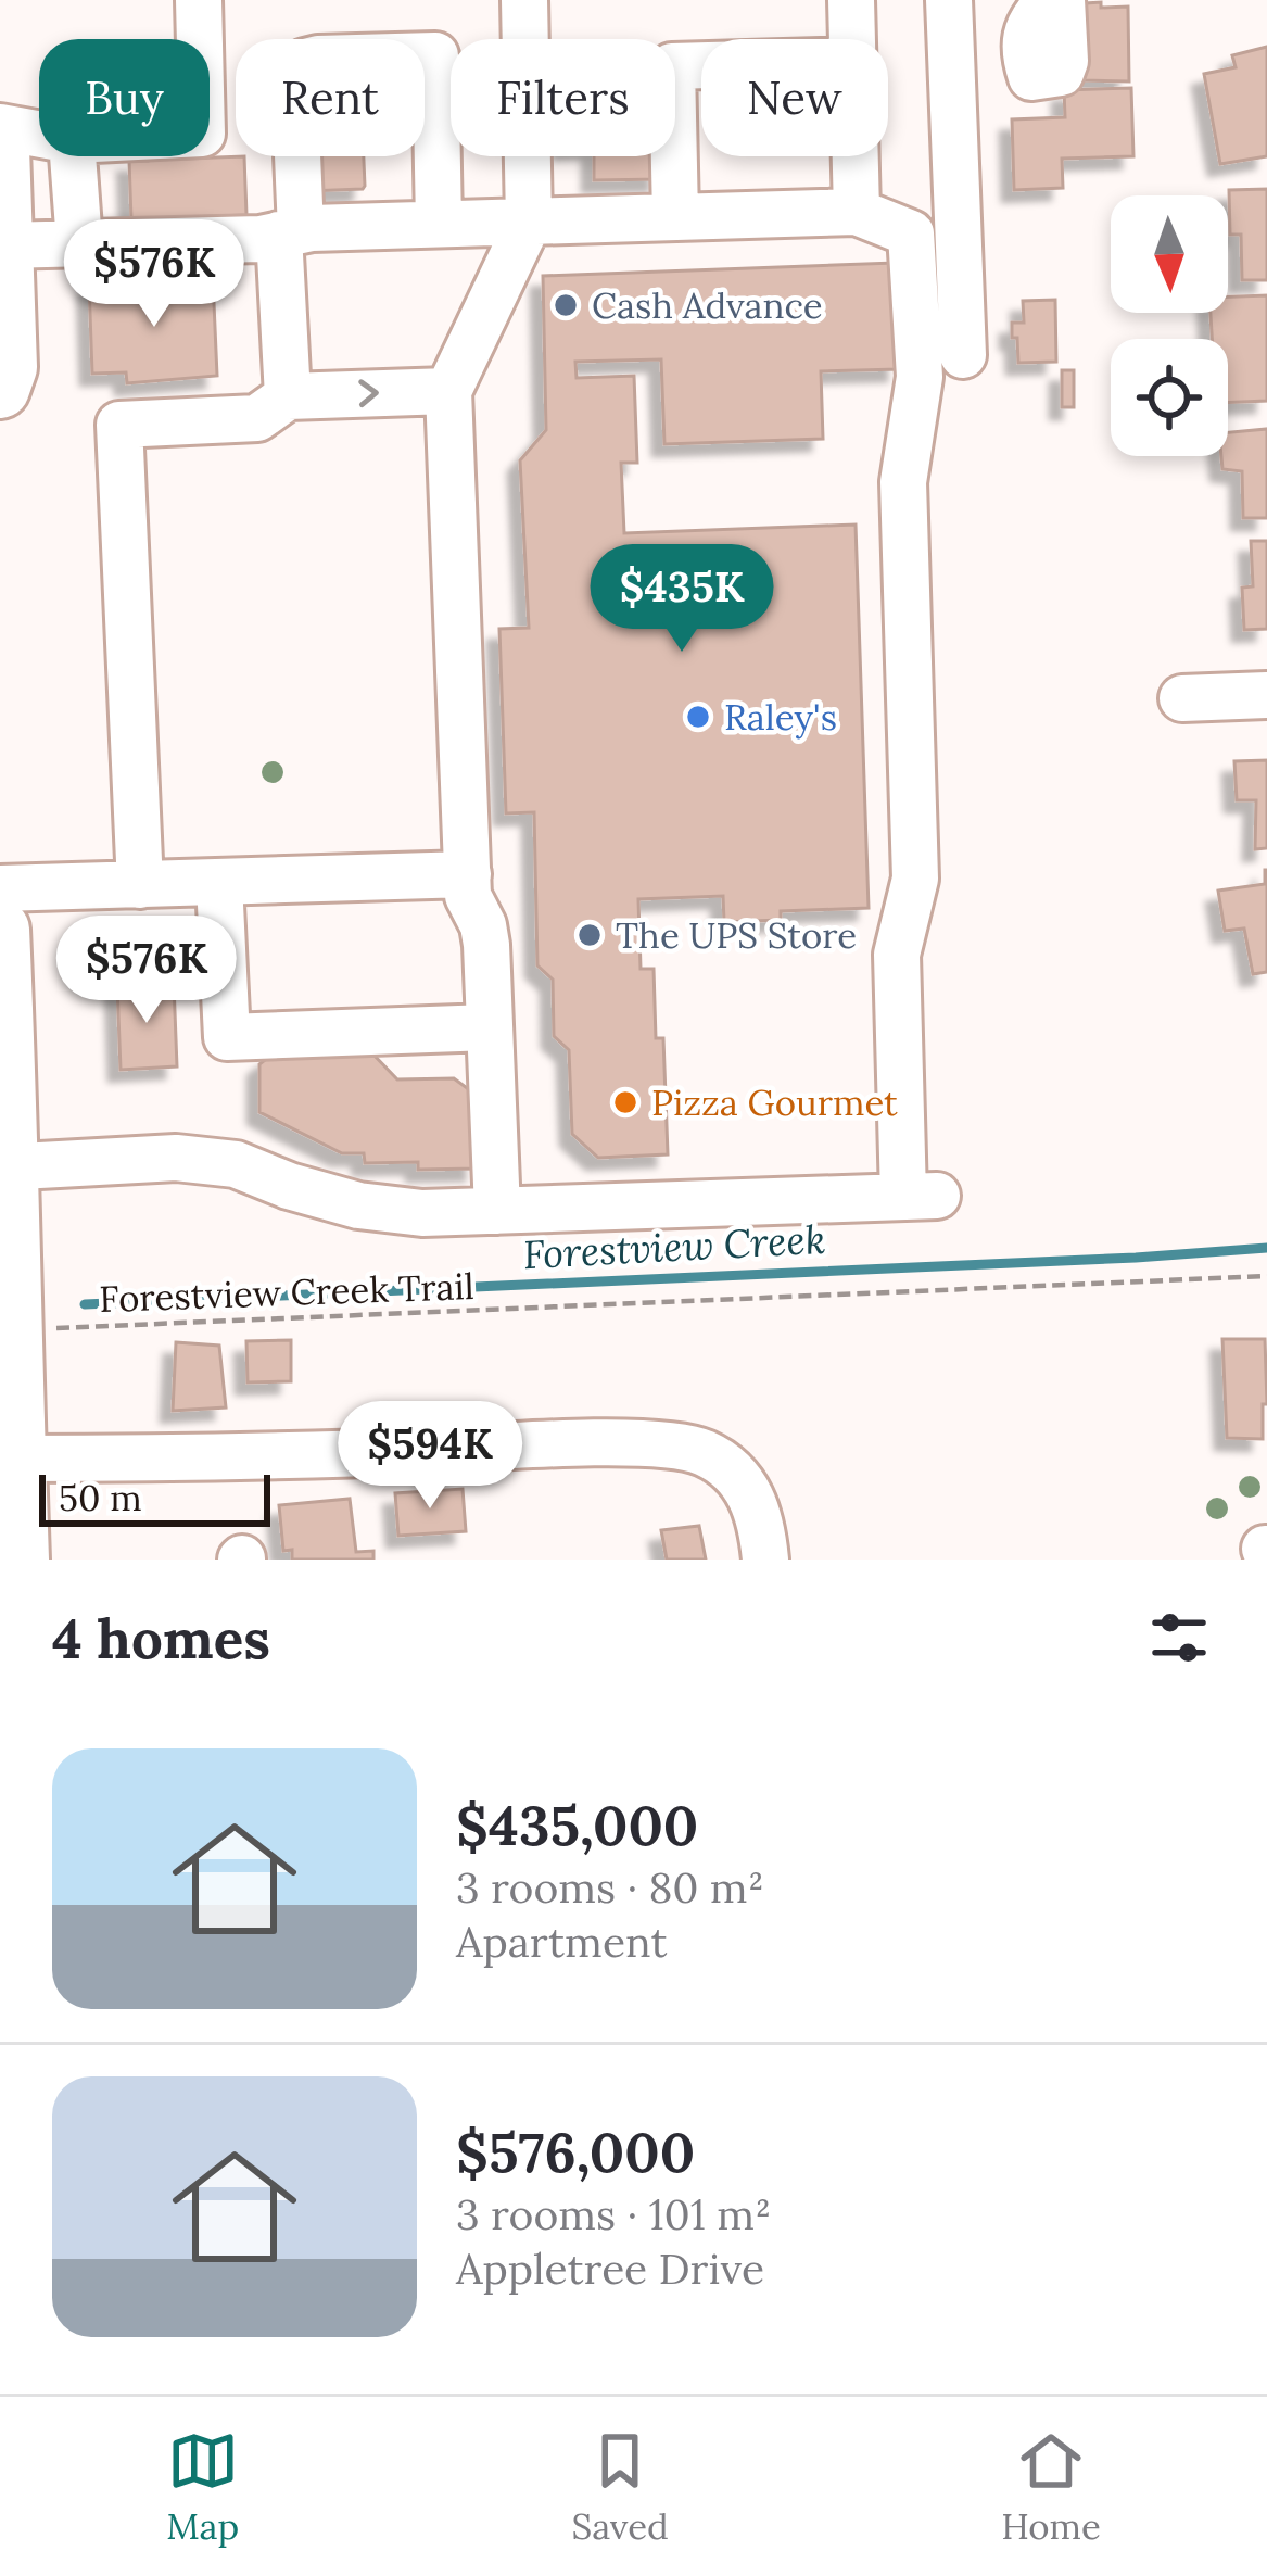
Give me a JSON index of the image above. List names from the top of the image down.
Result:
{
  "streets": {
    "path": ["Forestview Creek Trail"]
  },
  "water": ["Forestview Creek"],
  "places": [
    "Cash Advance",
    "Raley's",
    "The UPS Store",
    "Pizza Gourmet"
  ],
  "scale_bar": "50 m",
  "north": "bottom",
  "page": {
    "chip": [
      "Buy",
      "Rent",
      "Filters",
      "New"
    ],
    "price": [
      "$576K",
      "$435K",
      "$576K",
      "$594K"
    ],
    "scale": "50 m",
    "heading": "4 homes",
    "list": [
      {
        "name": "$435,000",
        "note": "3 rooms · 80 m² · Apartment"
      },
      {
        "name": "$576,000",
        "note": "3 rooms · 101 m² · Appletree Drive"
      }
    ],
    "tabs": ["Map", "Saved", "Home"]
  }
}
